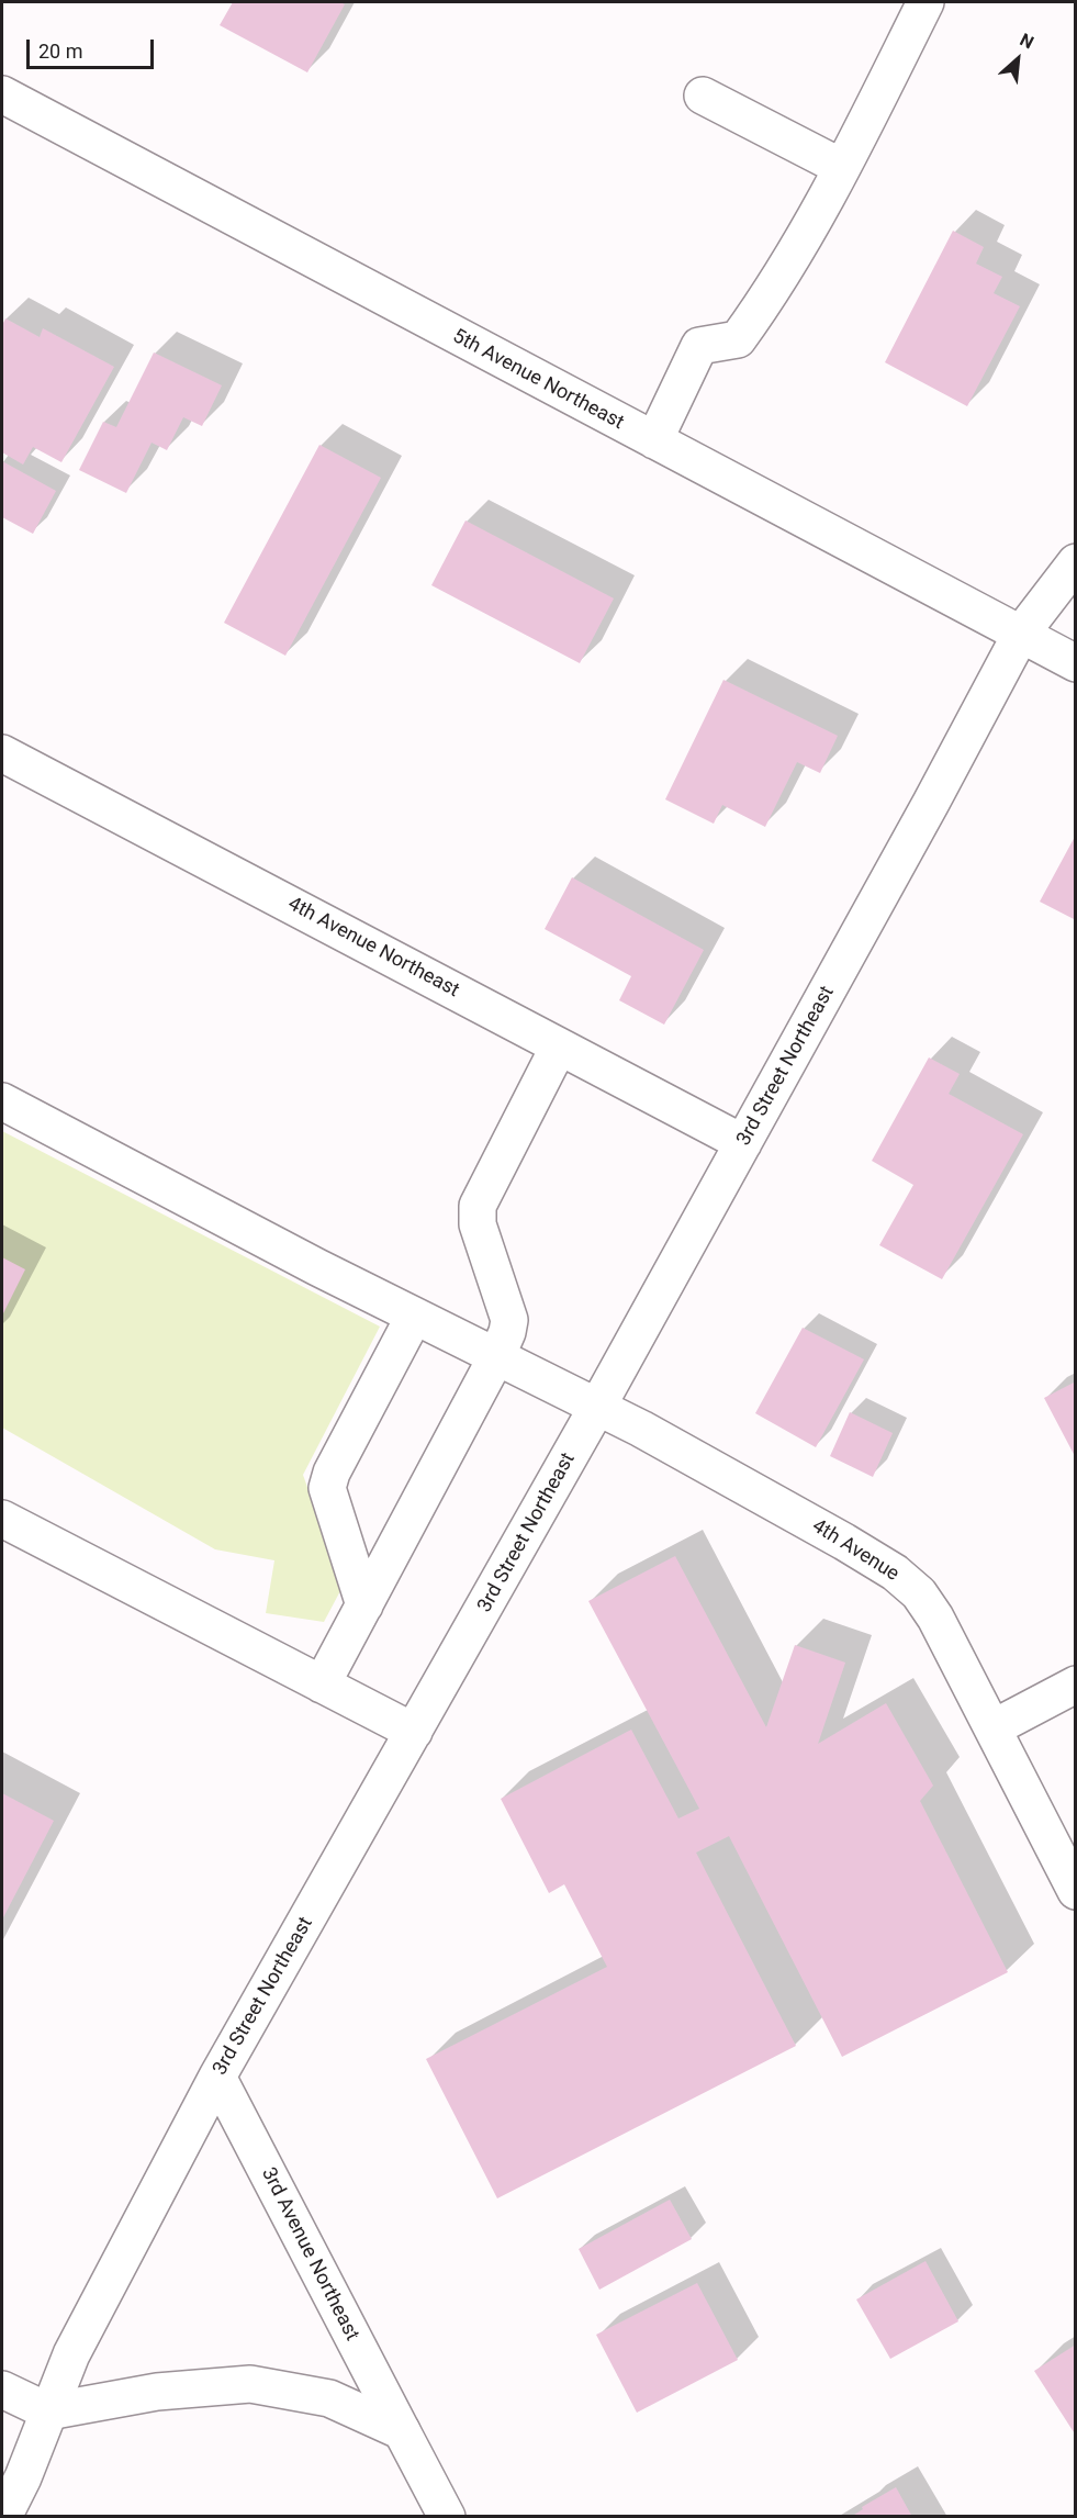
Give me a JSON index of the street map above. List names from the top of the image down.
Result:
{
  "streets": {
    "street": [
      "5th Avenue Northeast",
      "4th Avenue Northeast",
      "3rd Street Northeast",
      "4th Avenue",
      "3rd Avenue Northeast"
    ]
  },
  "crossings": [
    ["5th Avenue Northeast", "3rd Street Northeast"],
    ["4th Avenue Northeast", "3rd Street Northeast"],
    ["3rd Street Northeast", "4th Avenue"],
    ["3rd Street Northeast", "3rd Avenue Northeast"]
  ],
  "scale_bar": "20 m",
  "north": "top right"
}
